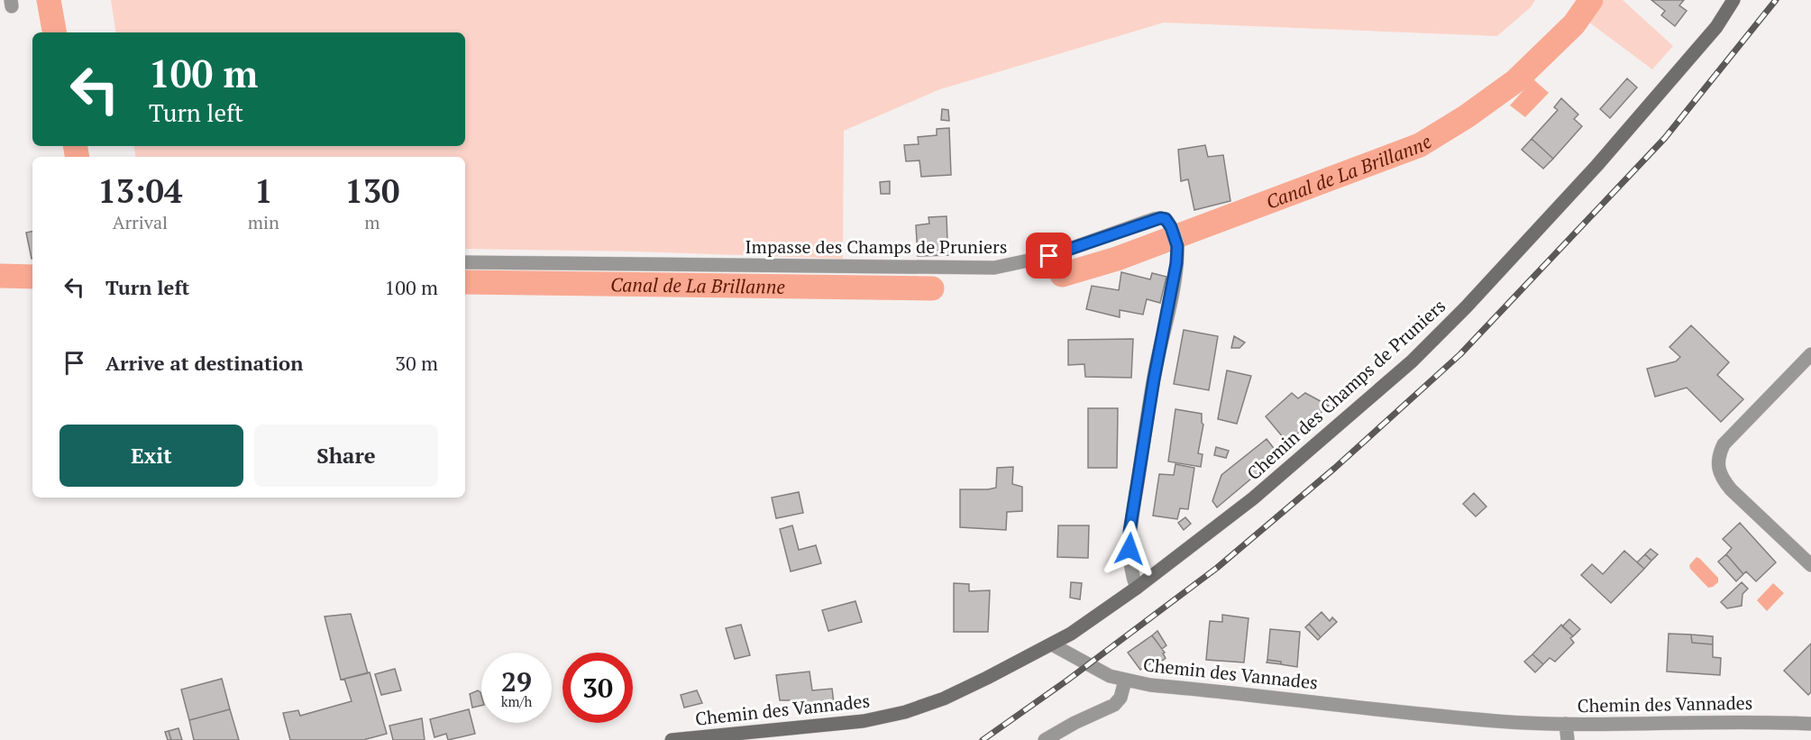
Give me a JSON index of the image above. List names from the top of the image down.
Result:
{
  "streets": {
    "street": ["Impasse des Champs de Pruniers", "Chemin des Champs de Pruniers", "Chemin des Vannades"]
  },
  "crossings": [
    ["Impasse des Champs de Pruniers", "Chemin des Champs de Pruniers"],
    ["Chemin des Champs de Pruniers", "Chemin des Vannades"]
  ],
  "water": ["Canal de La Brillanne"],
  "page": {
    "turn": ["100 m", "Turn left"],
    "eta": [
      "13:04",
      "Arrival",
      "1",
      "min",
      "130",
      "m"
    ],
    "list": [
      {
        "name": "Turn left",
        "value": "100 m"
      },
      {
        "name": "Arrive at destination",
        "value": "30 m"
      }
    ],
    "buttons": ["Exit", "Share"],
    "speed": "29 km/h",
    "limit": "30"
  }
}
